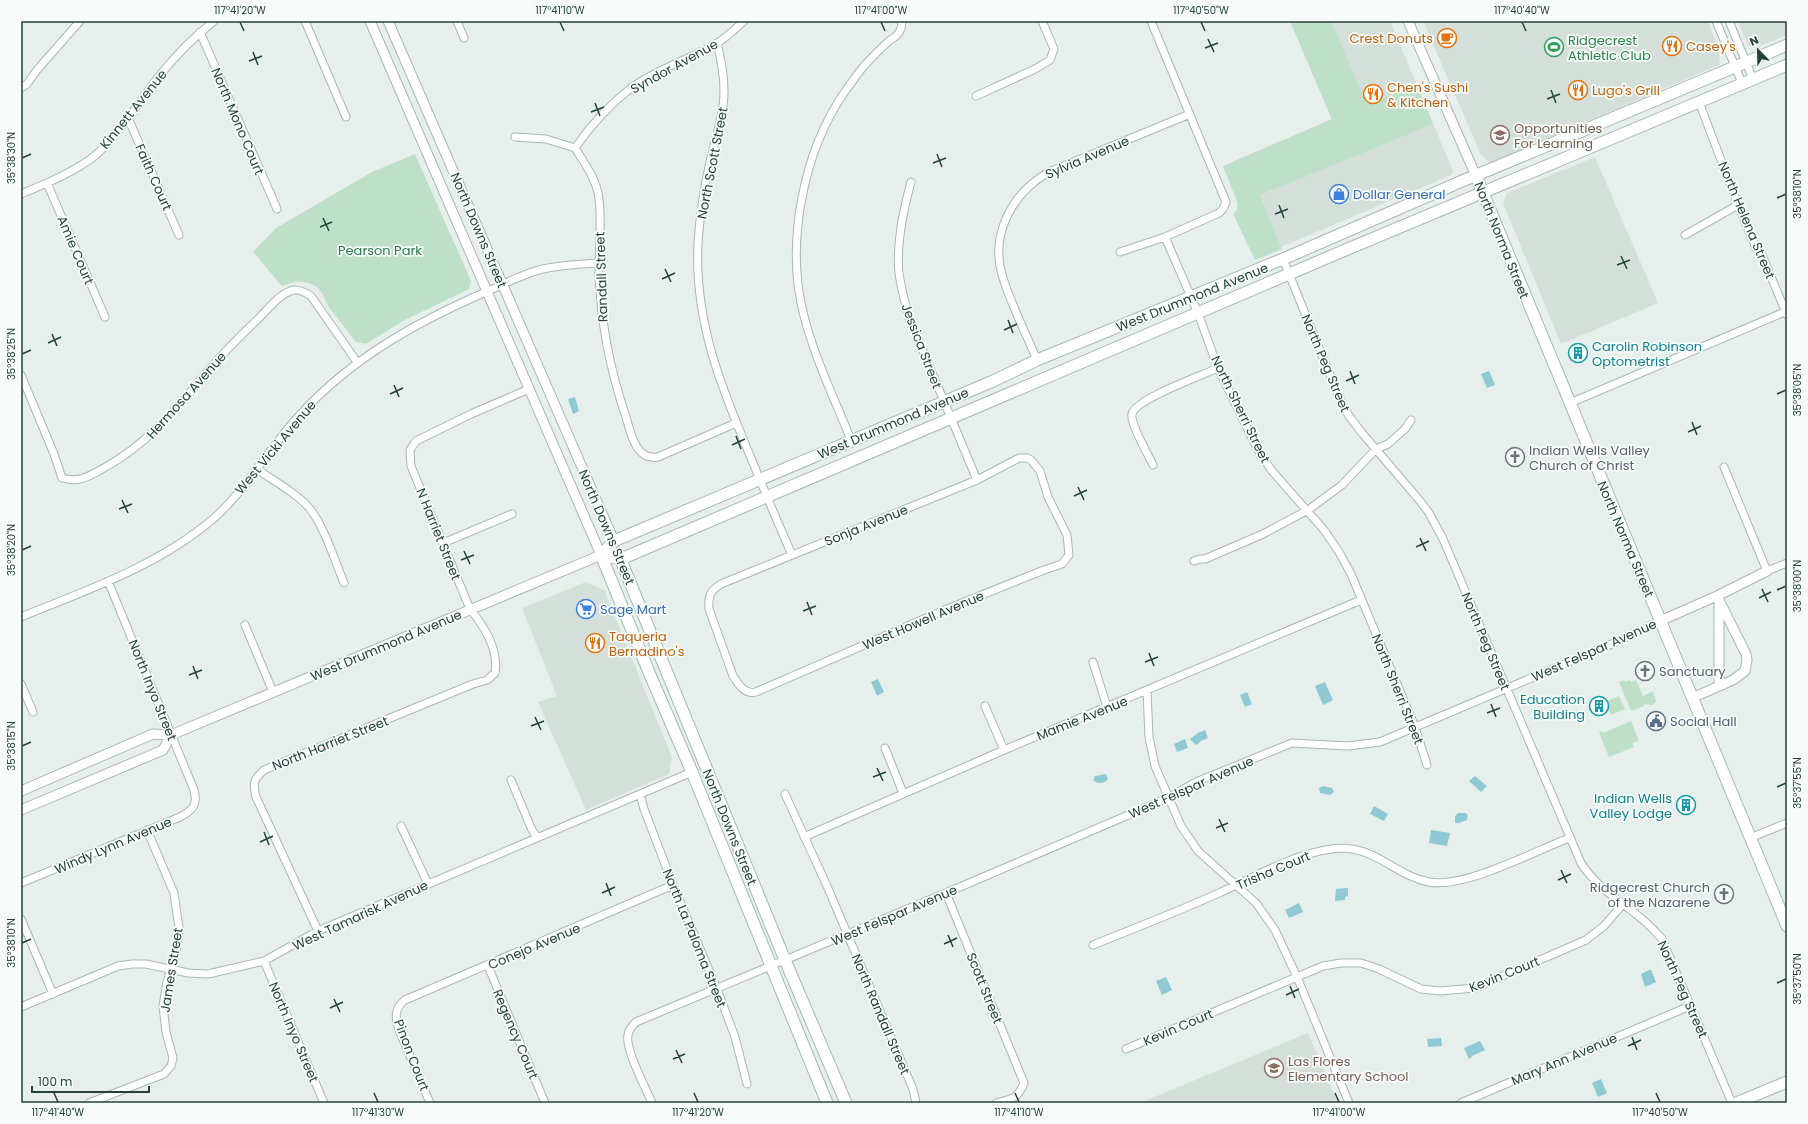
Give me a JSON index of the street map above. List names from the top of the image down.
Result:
{
  "streets": {
    "main road": ["North Downs Street", "North Norma Street", "West Drummond Avenue"],
    "street": [
      "Syndor Avenue",
      "Kinnett Avenue",
      "North Mono Court",
      "Sylvia Avenue",
      "North Scott Street",
      "Faith Court",
      "North Helena Street",
      "Amie Court",
      "Randall Street",
      "Jessica Street",
      "North Peg Street",
      "Hermosa Avenue",
      "North Sherri Street",
      "West Vicki Avenue",
      "Sonja Avenue",
      "N Harriet Street",
      "West Howell Avenue",
      "West Felspar Avenue",
      "North Inyo Street",
      "Mamie Avenue",
      "North Harriet Street",
      "Windy Lynn Avenue",
      "Trisha Court",
      "West Tamarisk Avenue",
      "North La Paloma Street",
      "Conejo Avenue",
      "James Street",
      "Kevin Court",
      "Scott Street",
      "North Randall Street",
      "Regency Court",
      "Pinon Court",
      "Mary Ann Avenue"
    ]
  },
  "crossings": [
    ["Syndor Avenue", "North Scott Street"],
    ["Syndor Avenue", "Randall Street"],
    ["Kinnett Avenue", "North Mono Court"],
    ["Kinnett Avenue", "Faith Court"],
    ["Kinnett Avenue", "Amie Court"],
    ["Sylvia Avenue", "West Drummond Avenue"],
    ["North Scott Street", "Randall Street"],
    ["North Scott Street", "West Drummond Avenue"],
    ["North Scott Street", "Sonja Avenue"],
    ["North Helena Street", "West Drummond Avenue"],
    ["North Downs Street", "West Drummond Avenue"],
    ["North Downs Street", "West Vicki Avenue"],
    ["North Downs Street", "N Harriet Street"],
    ["North Downs Street", "West Felspar Avenue"],
    ["North Downs Street", "West Tamarisk Avenue"],
    ["North Norma Street", "West Drummond Avenue"],
    ["North Norma Street", "West Felspar Avenue"],
    ["Randall Street", "West Vicki Avenue"],
    ["West Drummond Avenue", "Jessica Street"],
    ["West Drummond Avenue", "North Peg Street"],
    ["West Drummond Avenue", "North Sherri Street"],
    ["West Drummond Avenue", "N Harriet Street"],
    ["West Drummond Avenue", "North Inyo Street"],
    ["West Drummond Avenue", "North Harriet Street"],
    ["Jessica Street", "Sonja Avenue"],
    ["North Peg Street", "West Felspar Avenue"],
    ["North Peg Street", "Trisha Court"],
    ["North Peg Street", "Kevin Court"],
    ["North Peg Street", "Mary Ann Avenue"],
    ["Hermosa Avenue", "West Vicki Avenue"],
    ["North Sherri Street", "West Felspar Avenue"],
    ["North Sherri Street", "Mamie Avenue"],
    ["West Vicki Avenue", "North Inyo Street"],
    ["Sonja Avenue", "West Howell Avenue"],
    ["N Harriet Street", "North Harriet Street"],
    ["West Felspar Avenue", "North La Paloma Street"],
    ["West Felspar Avenue", "Scott Street"],
    ["West Felspar Avenue", "North Randall Street"],
    ["North Inyo Street", "Windy Lynn Avenue"],
    ["North Inyo Street", "West Tamarisk Avenue"],
    ["Mamie Avenue", "North Randall Street"],
    ["North Harriet Street", "West Tamarisk Avenue"],
    ["Windy Lynn Avenue", "James Street"],
    ["West Tamarisk Avenue", "North La Paloma Street"],
    ["West Tamarisk Avenue", "James Street"],
    ["North La Paloma Street", "Conejo Avenue"],
    ["Conejo Avenue", "Regency Court"],
    ["Conejo Avenue", "Pinon Court"]
  ],
  "parks": ["Pearson Park"],
  "places": {
    "cafe": ["Crest Donuts"],
    "restaurant": [
      "Casey's",
      "Lugo's Grill",
      "Chen's Sushi & Kitchen",
      "Taqueria Bernadino's"
    ],
    "sports": ["Ridgecrest Athletic Club"],
    "school or university": ["Opportunities For Learning", "Las Flores Elementary School"],
    "shop": ["Dollar General"],
    "building": ["Carolin Robinson Optometrist", "Education Building", "Indian Wells Valley Lodge"],
    "church": ["Indian Wells Valley Church of Christ", "Sanctuary", "Ridgecrest Church of the Nazarene"],
    "supermarket": ["Sage Mart"],
    "public building": ["Social Hall"]
  },
  "scale_bar": "100 m",
  "north": "top left",
  "coordinates": [
    "117°41'20\"W",
    "117°41'10\"W",
    "117°41'00\"W",
    "117°40'50\"W",
    "117°40'40\"W",
    "35°38'30\"N",
    "35°38'10\"N",
    "35°38'25\"N",
    "35°38'05\"N",
    "35°38'20\"N",
    "35°38'00\"N",
    "35°38'15\"N",
    "35°37'55\"N",
    "35°37'50\"N",
    "117°41'40\"W",
    "117°41'30\"W"
  ]
}
